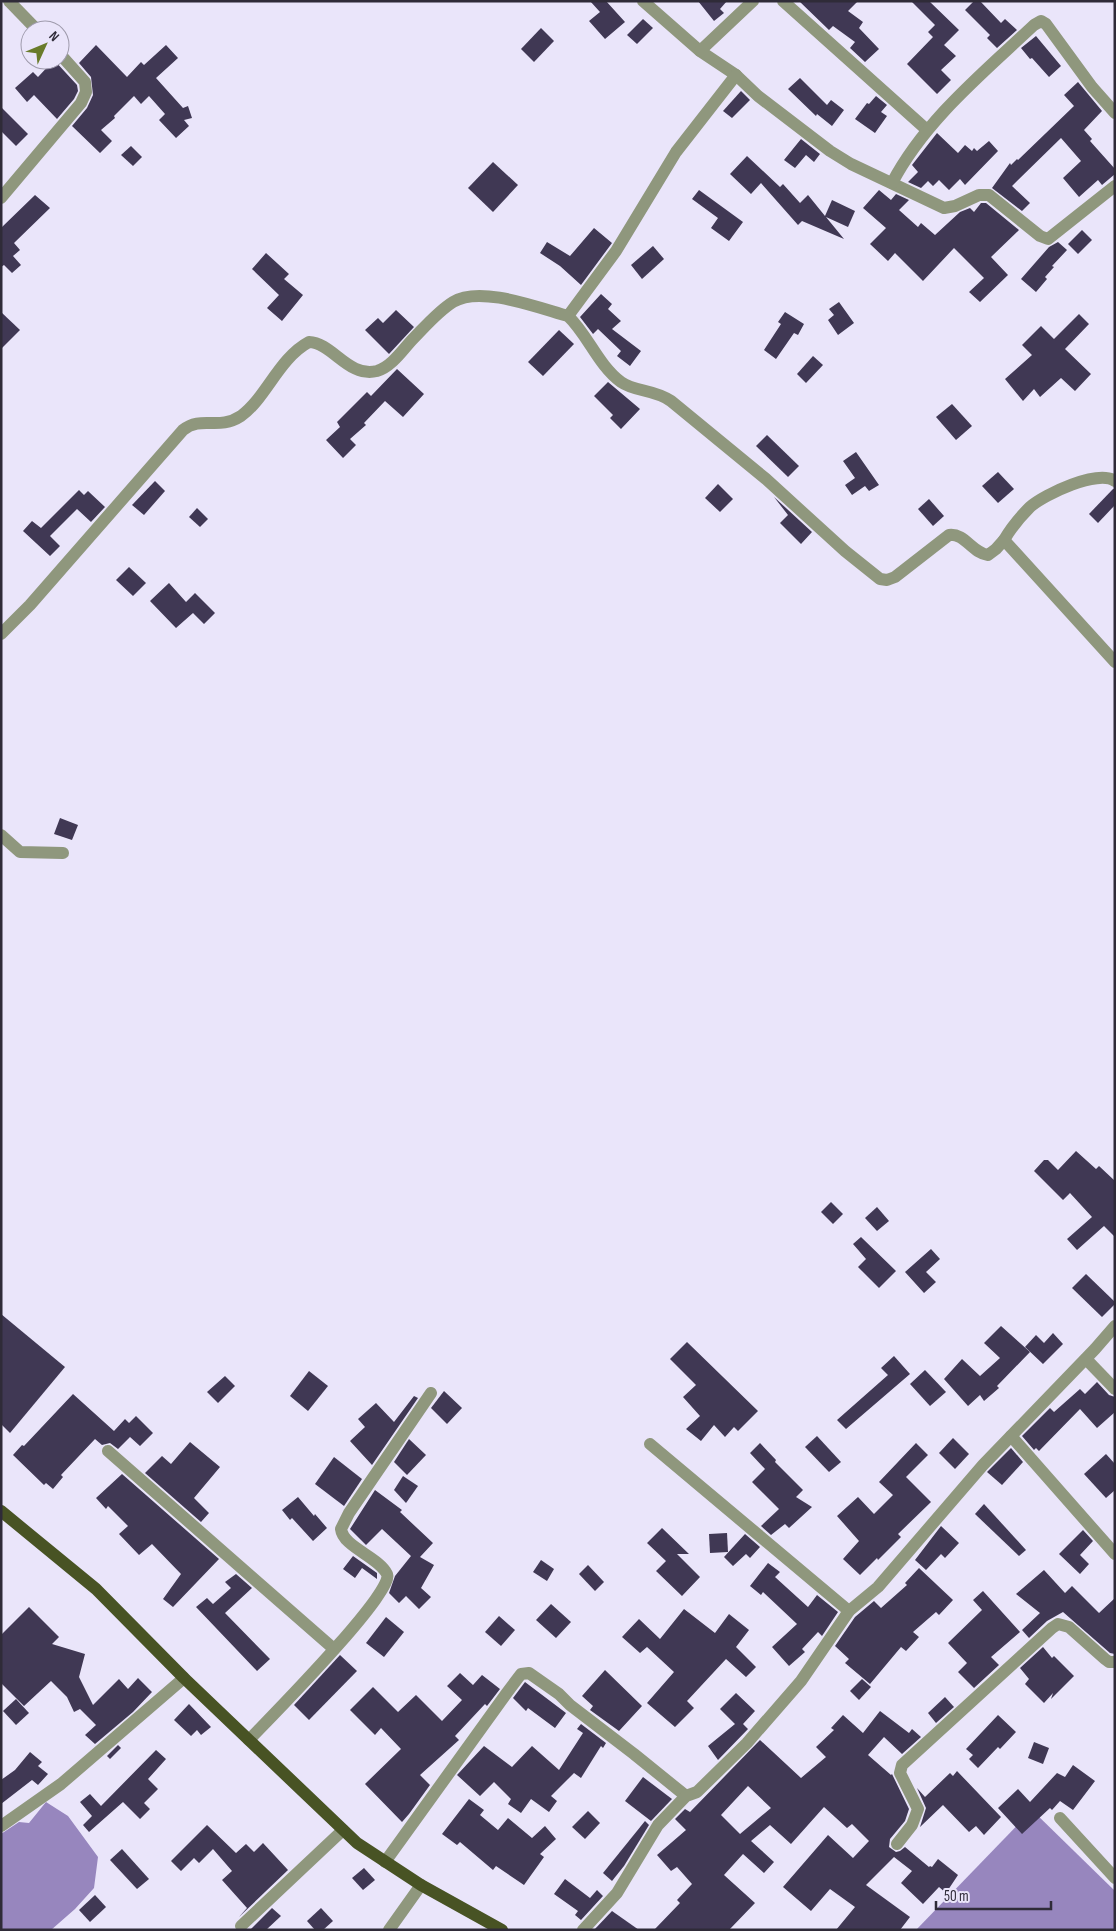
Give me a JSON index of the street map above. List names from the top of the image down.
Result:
{
  "scale_bar": "50 m",
  "north": "top right"
}
